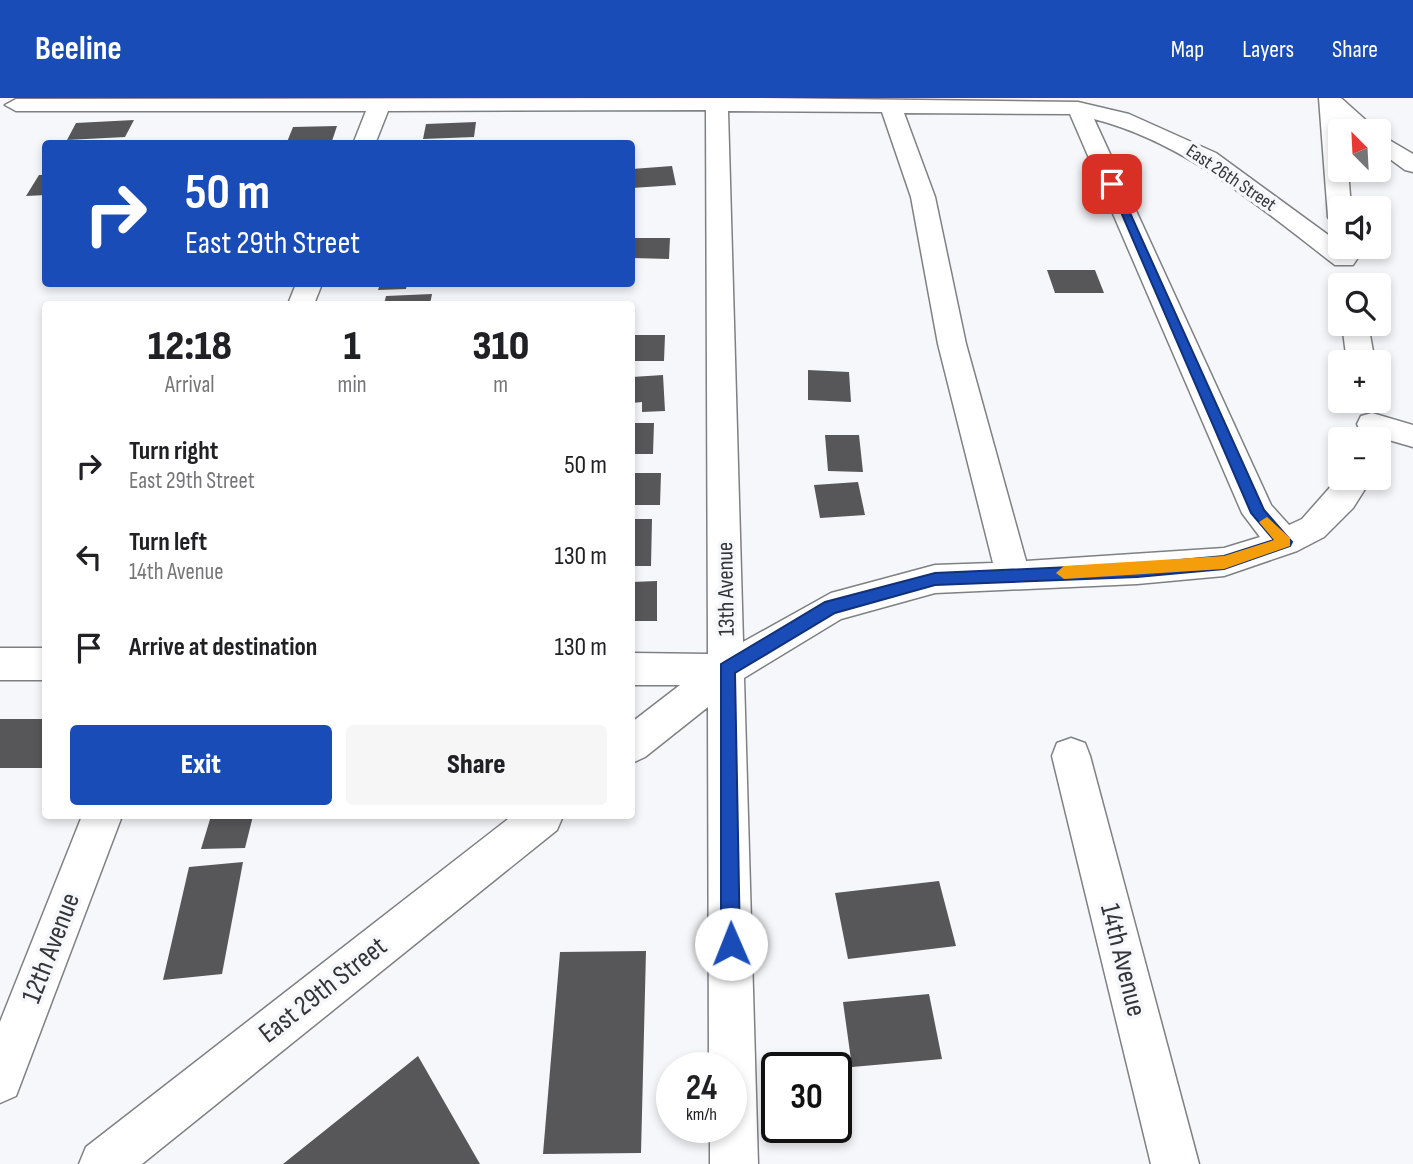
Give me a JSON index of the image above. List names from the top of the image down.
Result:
{
  "streets": {
    "street": [
      "East 26th Street",
      "13th Avenue",
      "12th Avenue",
      "14th Avenue",
      "East 29th Street"
    ]
  },
  "crossings": [
    ["East 26th Street", "13th Avenue"]
  ],
  "north": "top left",
  "page": {
    "header": "Beeline",
    "nav": ["Map", "Layers", "Share"],
    "map_buttons": ["+", "−"],
    "turn": ["50 m", "East 29th Street"],
    "eta": [
      "12:18",
      "Arrival",
      "1",
      "min",
      "310",
      "m"
    ],
    "list": [
      {
        "name": "Turn right",
        "note": "East 29th Street",
        "value": "50 m"
      },
      {
        "name": "Turn left",
        "note": "14th Avenue",
        "value": "130 m"
      },
      {
        "name": "Arrive at destination",
        "value": "130 m"
      }
    ],
    "buttons": ["Exit", "Share"],
    "speed": "24 km/h",
    "limit": "30"
  }
}
